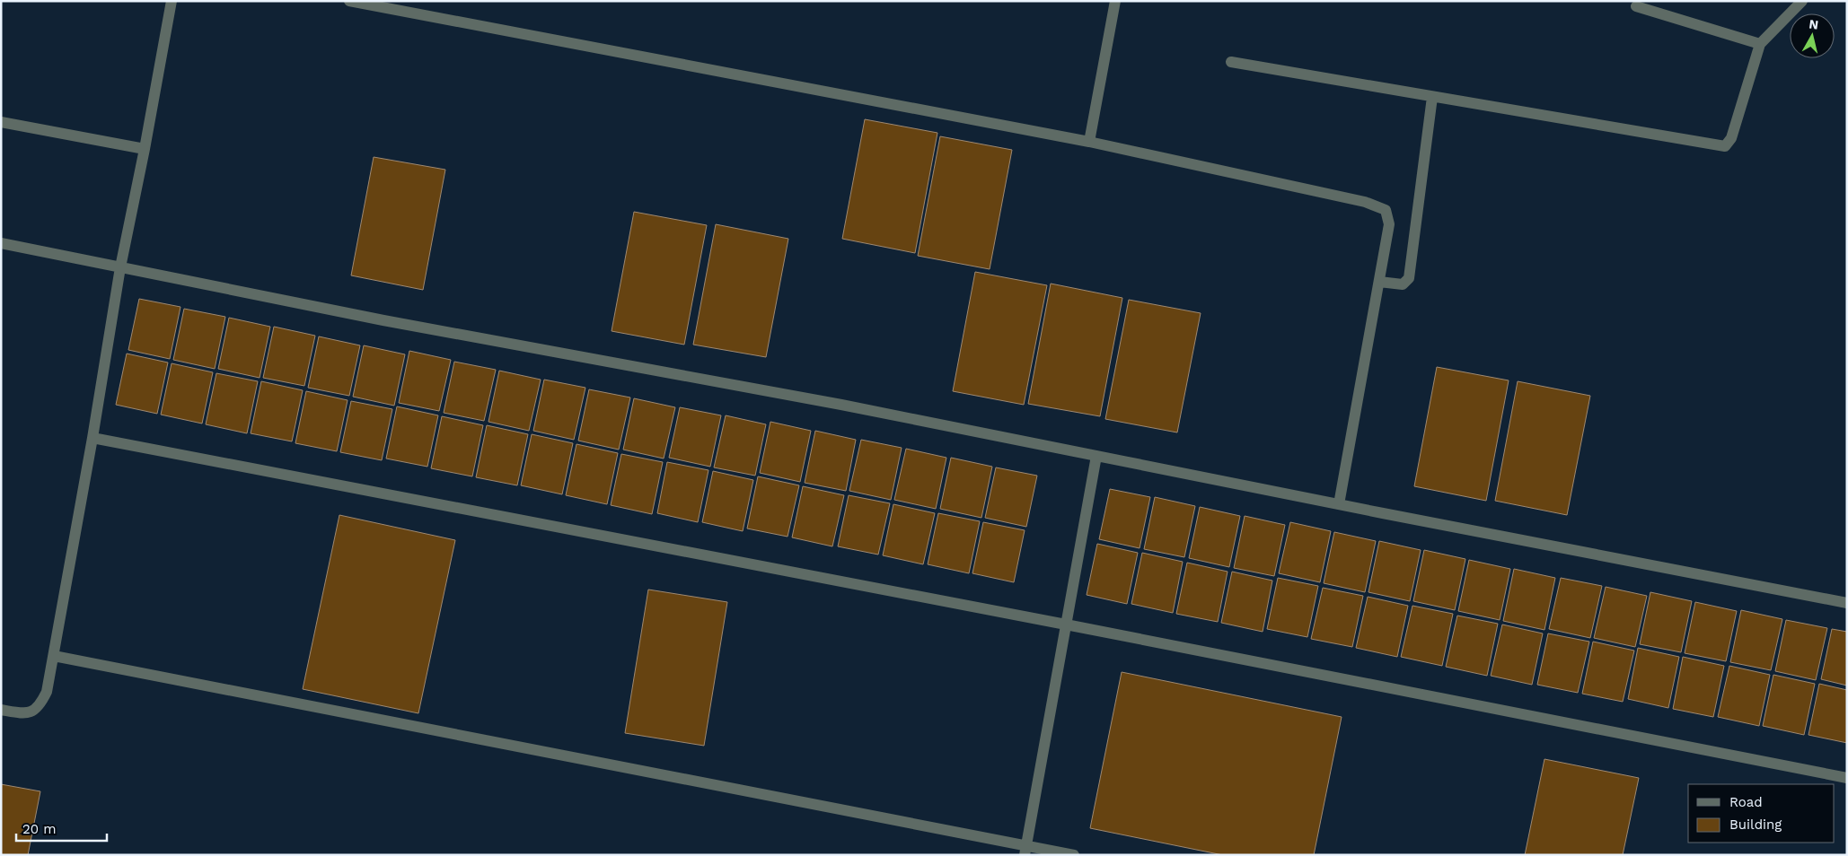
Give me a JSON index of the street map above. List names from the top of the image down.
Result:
{
  "legend": ["Road", "Building"],
  "scale_bar": "20 m",
  "north": "top"
}
